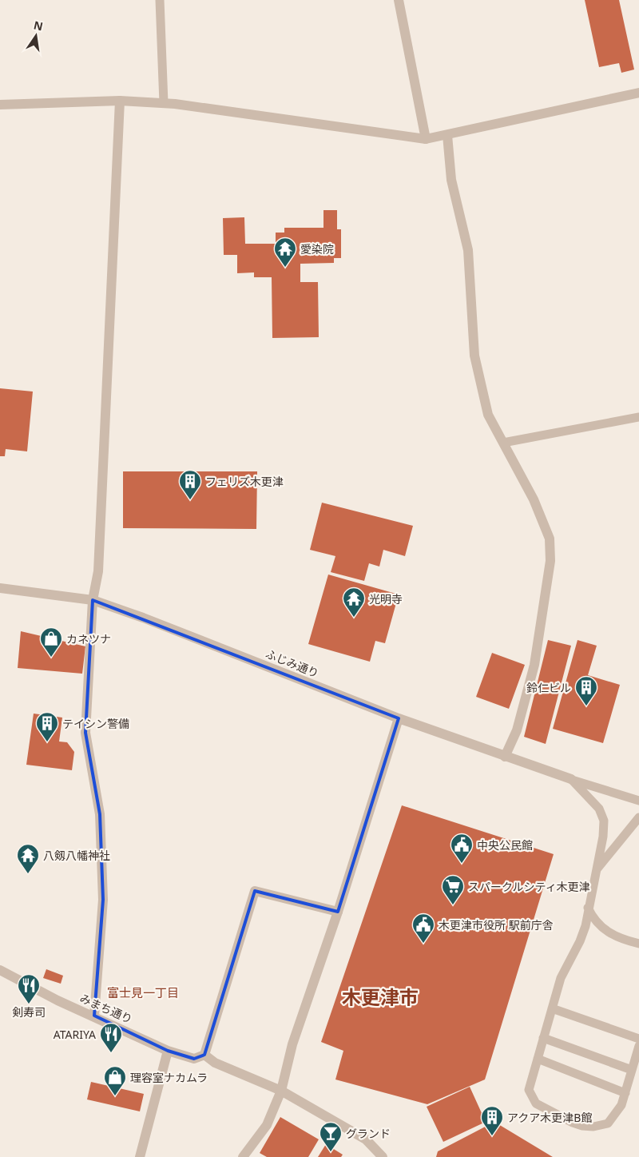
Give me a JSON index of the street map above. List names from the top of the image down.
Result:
{
  "streets": {
    "street": ["ふじみ通り", "みまち通り"]
  },
  "districts": ["富士見一丁目", "木更津市"],
  "places": {
    "temple": ["愛染院", "光明寺", "八剱八幡神社"],
    "building": [
      "フェリズ木更津",
      "鈴仁ビル",
      "テイシン警備",
      "アクア木更津B館"
    ],
    "shop": ["カネツナ", "理容室ナカムラ"],
    "public building": ["中央公民館", "木更津市役所 駅前庁舎"],
    "supermarket": ["スパークルシティ木更津"],
    "restaurant": ["剣寿司", "ATARIYA"],
    "bar": ["グランド"]
  },
  "north": "top"
}
